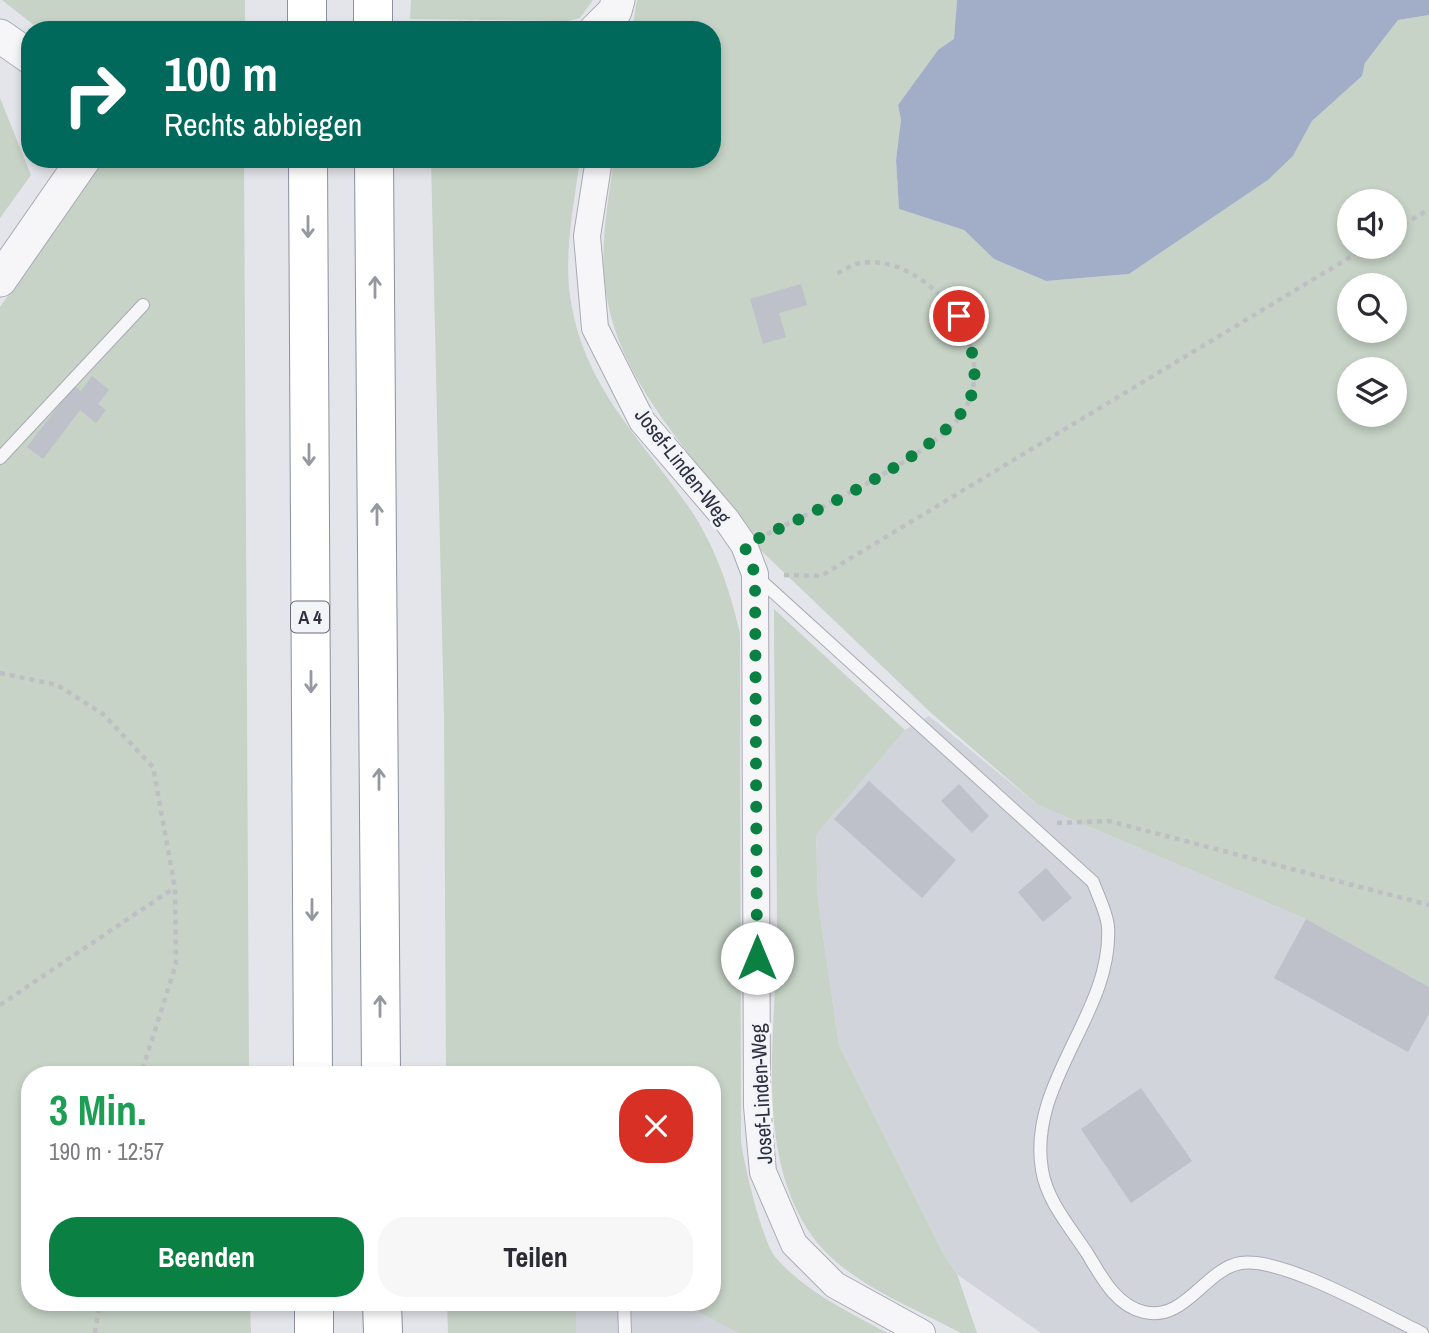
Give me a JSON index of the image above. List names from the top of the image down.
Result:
{
  "streets": {
    "highway": ["A 4"],
    "street": ["Josef-Linden-Weg"]
  },
  "page": {
    "turn": ["100 m", "Rechts abbiegen"],
    "heading": ["3 Min.", "190 m · 12:57"],
    "buttons": ["Beenden", "Teilen"]
  }
}
